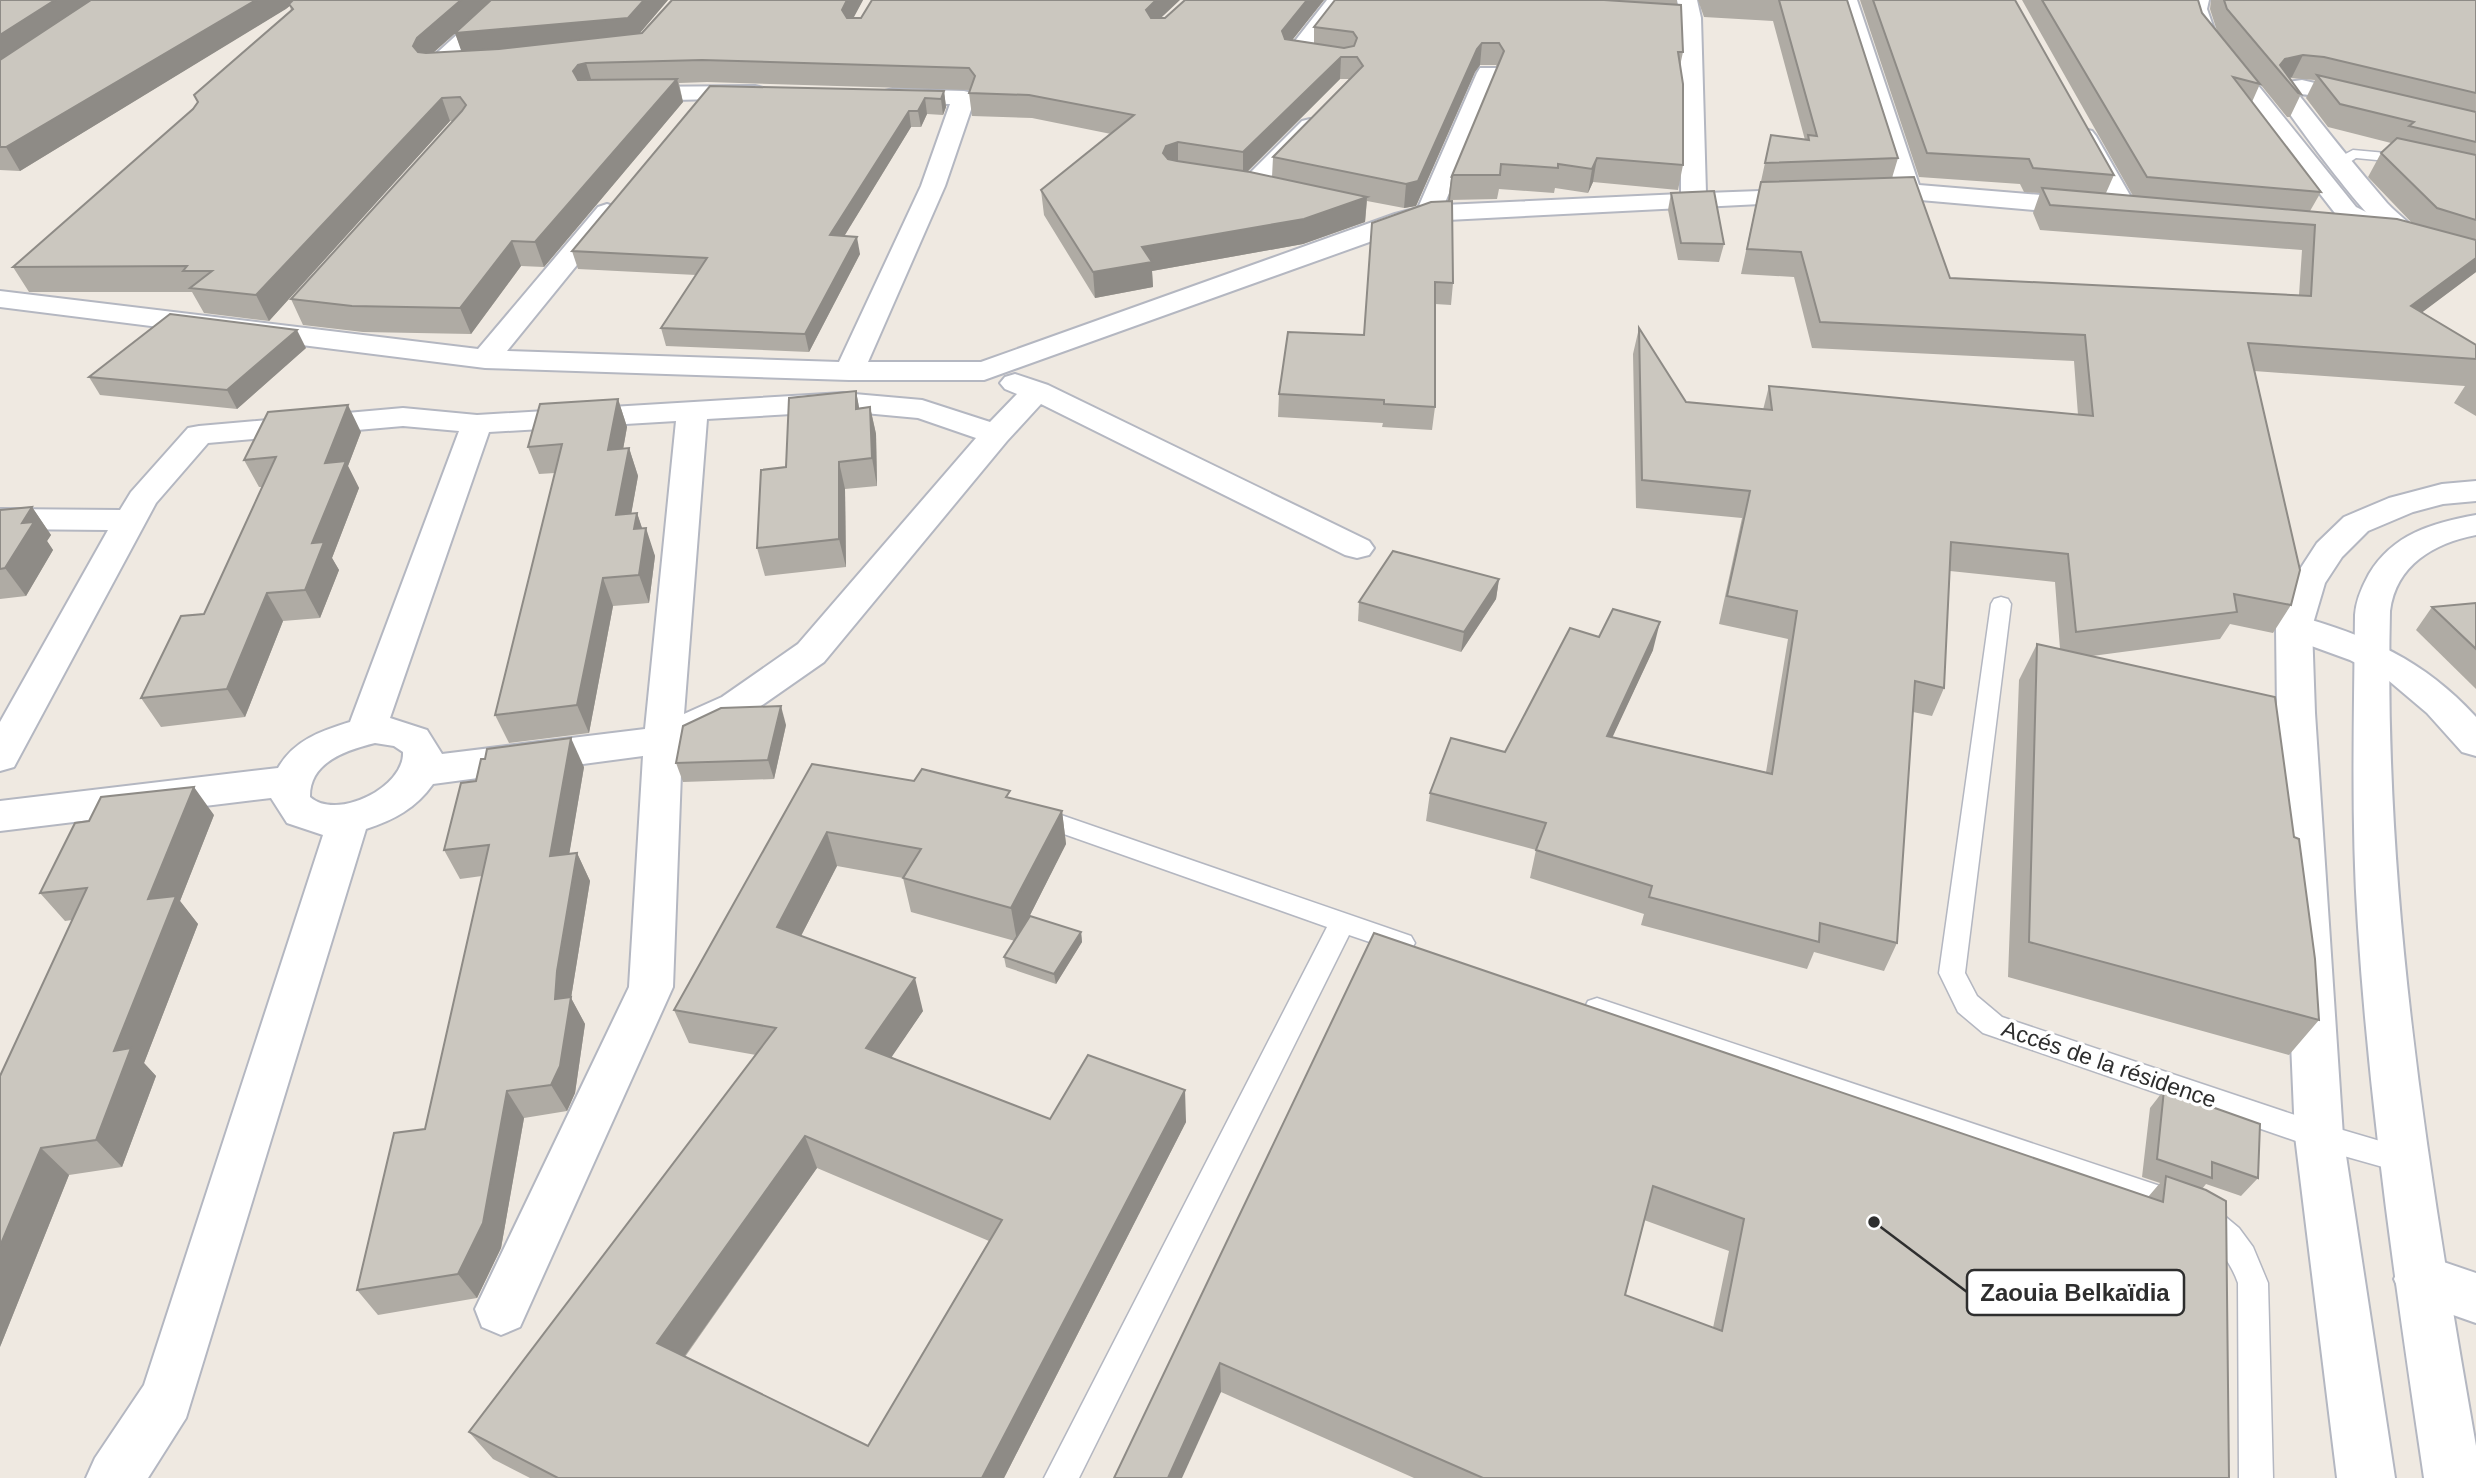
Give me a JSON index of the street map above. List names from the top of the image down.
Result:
{
  "streets": {
    "lane": ["Accés de la résidence"]
  },
  "places": ["Zaouia Belkaïdia"]
}
